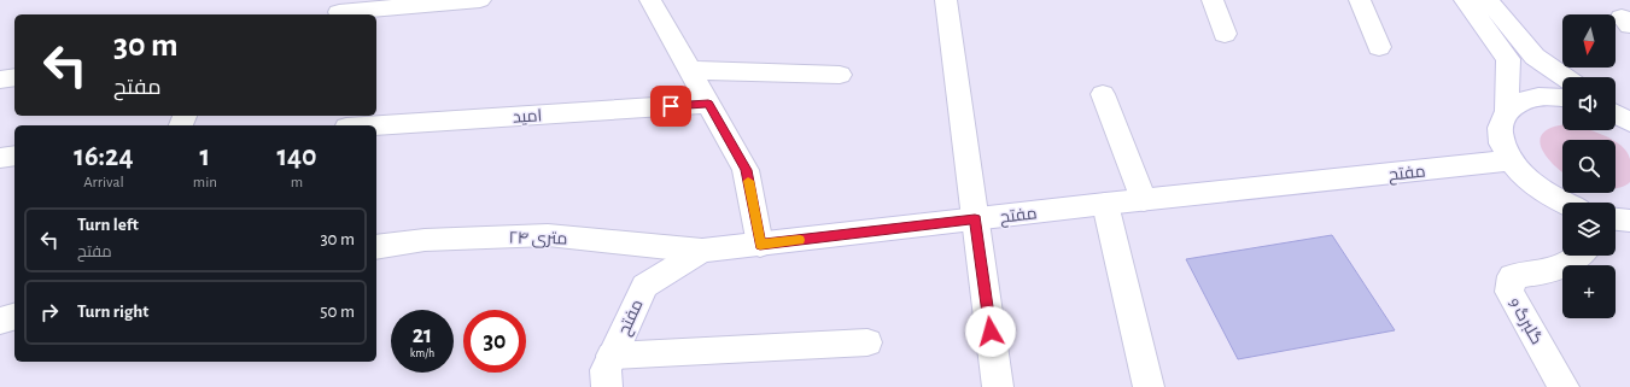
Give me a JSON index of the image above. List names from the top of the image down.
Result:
{
  "streets": {
    "street": [
      "امید",
      "مفتح",
      "۲۴ متری",
      "گلبرگ 9"
    ]
  },
  "crossings": [
    ["مفتح", "۲۴ متری"]
  ],
  "north": "bottom",
  "page": {
    "map_buttons": "+",
    "turn": ["30 m", "مفتح"],
    "eta": [
      "16:24",
      "Arrival",
      "1",
      "min",
      "140",
      "m"
    ],
    "list": [
      {
        "name": "Turn left",
        "note": "مفتح",
        "value": "30 m"
      },
      {
        "name": "Turn right",
        "value": "50 m"
      }
    ],
    "speed": "21 km/h",
    "limit": "30"
  }
}
